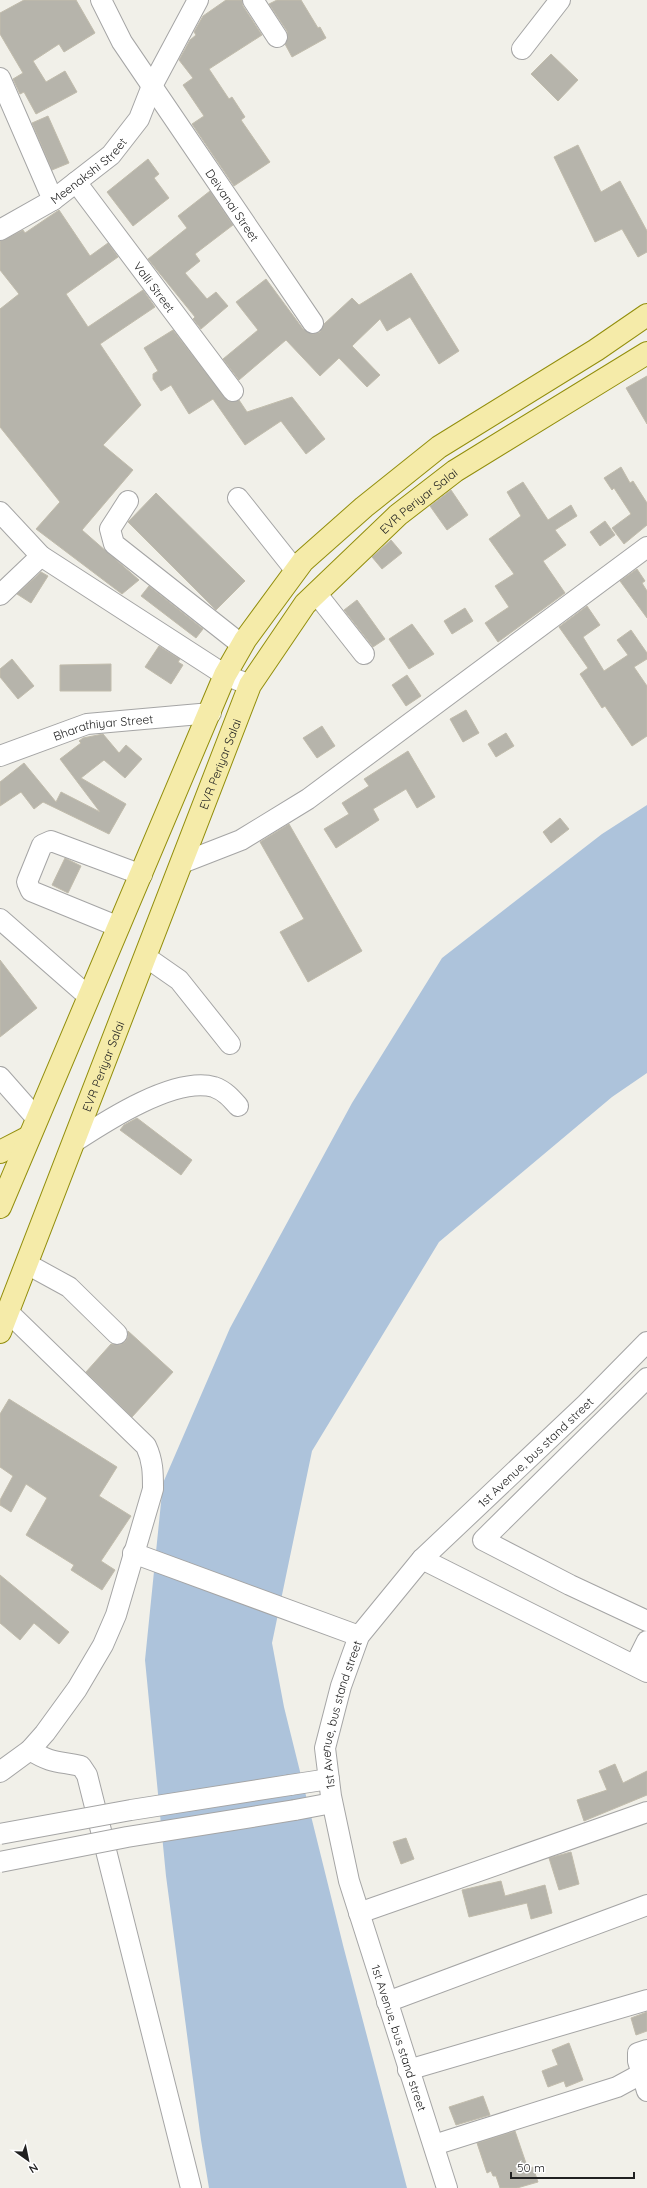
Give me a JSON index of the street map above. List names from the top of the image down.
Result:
{
  "streets": {
    "main road": ["EVR Periyar Salai"],
    "street": [
      "Meenakshi Street",
      "Deivanai Street",
      "Valli Street",
      "Bharathiyar Street",
      "1st Avenue, bus stand street"
    ]
  },
  "crossings": [
    ["Meenakshi Street", "Deivanai Street"],
    ["Meenakshi Street", "Valli Street"],
    ["EVR Periyar Salai", "Bharathiyar Street"]
  ],
  "scale_bar": "50 m",
  "north": "bottom right"
}
